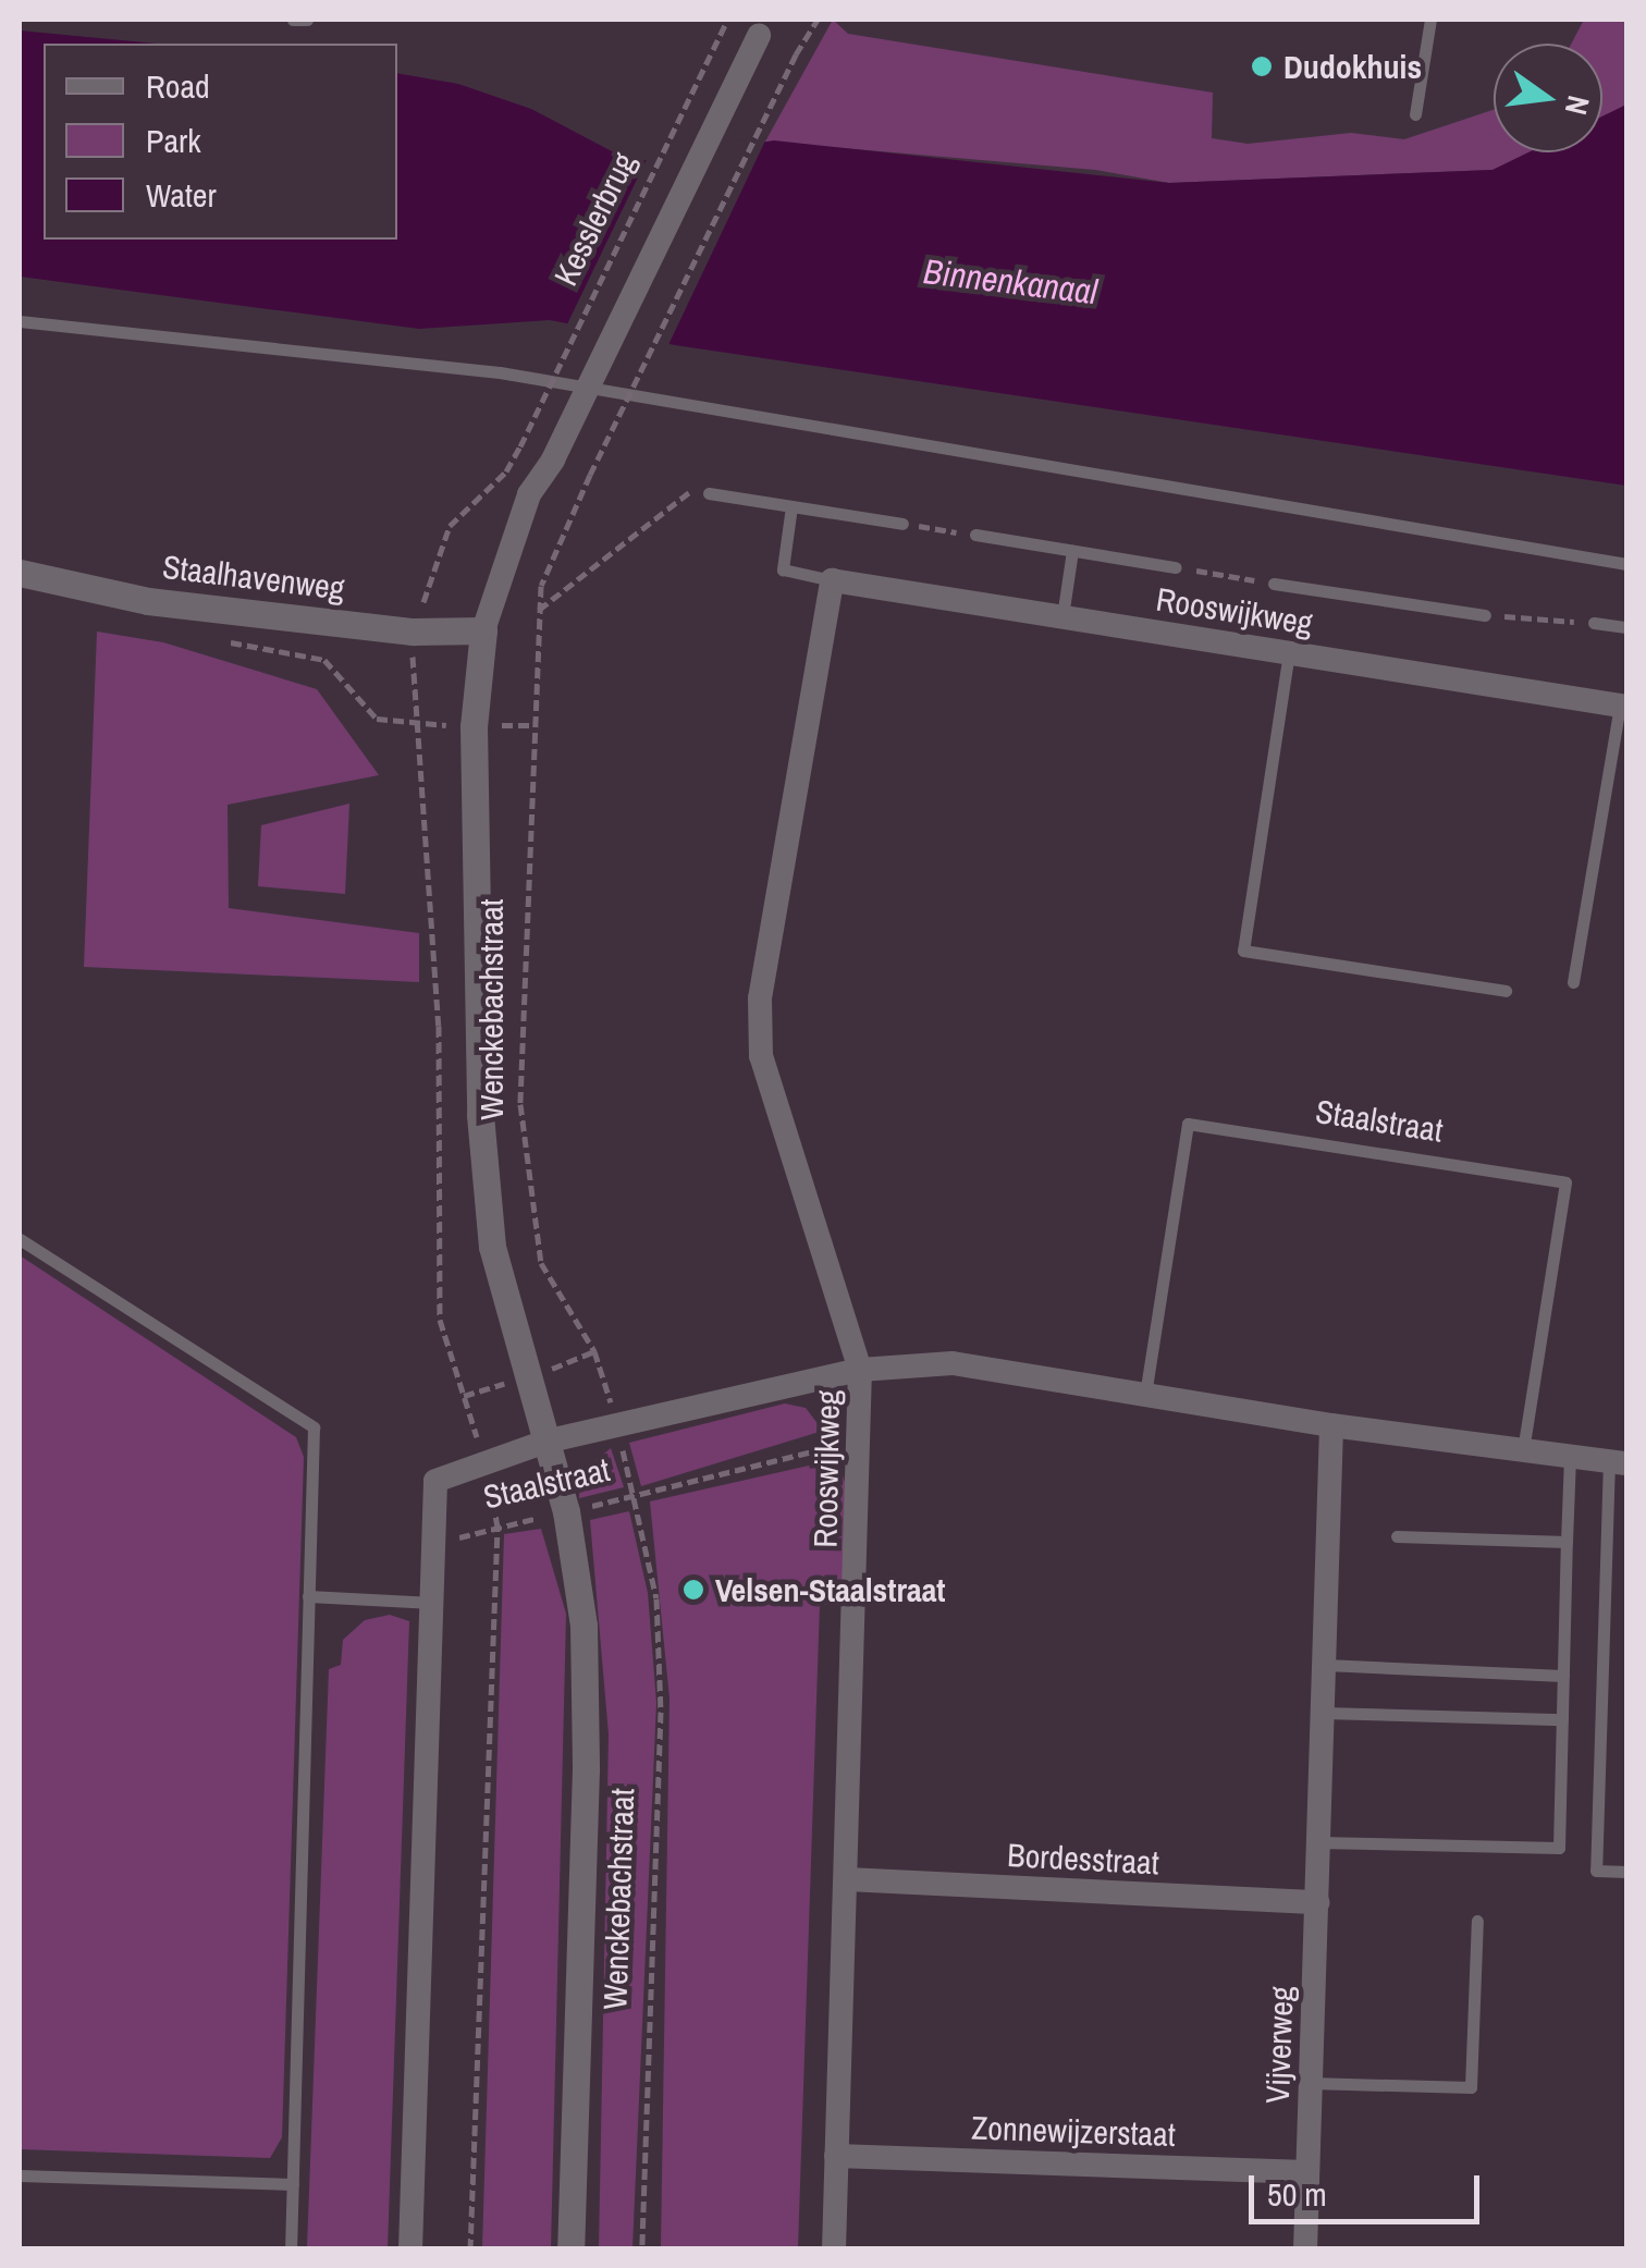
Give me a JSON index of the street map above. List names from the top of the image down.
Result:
{
  "streets": {
    "street": [
      "Kesslerbrug",
      "Staalhavenweg",
      "Rooswijkweg",
      "Wenckebachstraat",
      "Staalstraat",
      "Bordesstraat",
      "Vijverweg",
      "Zonnewijzerstaat"
    ]
  },
  "crossings": [
    ["Kesslerbrug", "Wenckebachstraat"],
    ["Staalhavenweg", "Wenckebachstraat"],
    ["Rooswijkweg", "Staalstraat"],
    ["Rooswijkweg", "Bordesstraat"],
    ["Rooswijkweg", "Zonnewijzerstaat"],
    ["Wenckebachstraat", "Staalstraat"],
    ["Staalstraat", "Vijverweg"],
    ["Bordesstraat", "Vijverweg"],
    ["Vijverweg", "Zonnewijzerstaat"]
  ],
  "water": ["Binnenkanaal"],
  "places": ["Dudokhuis", "Velsen-Staalstraat"],
  "legend": ["Road", "Park", "Water"],
  "scale_bar": "50 m",
  "north": "right"
}
